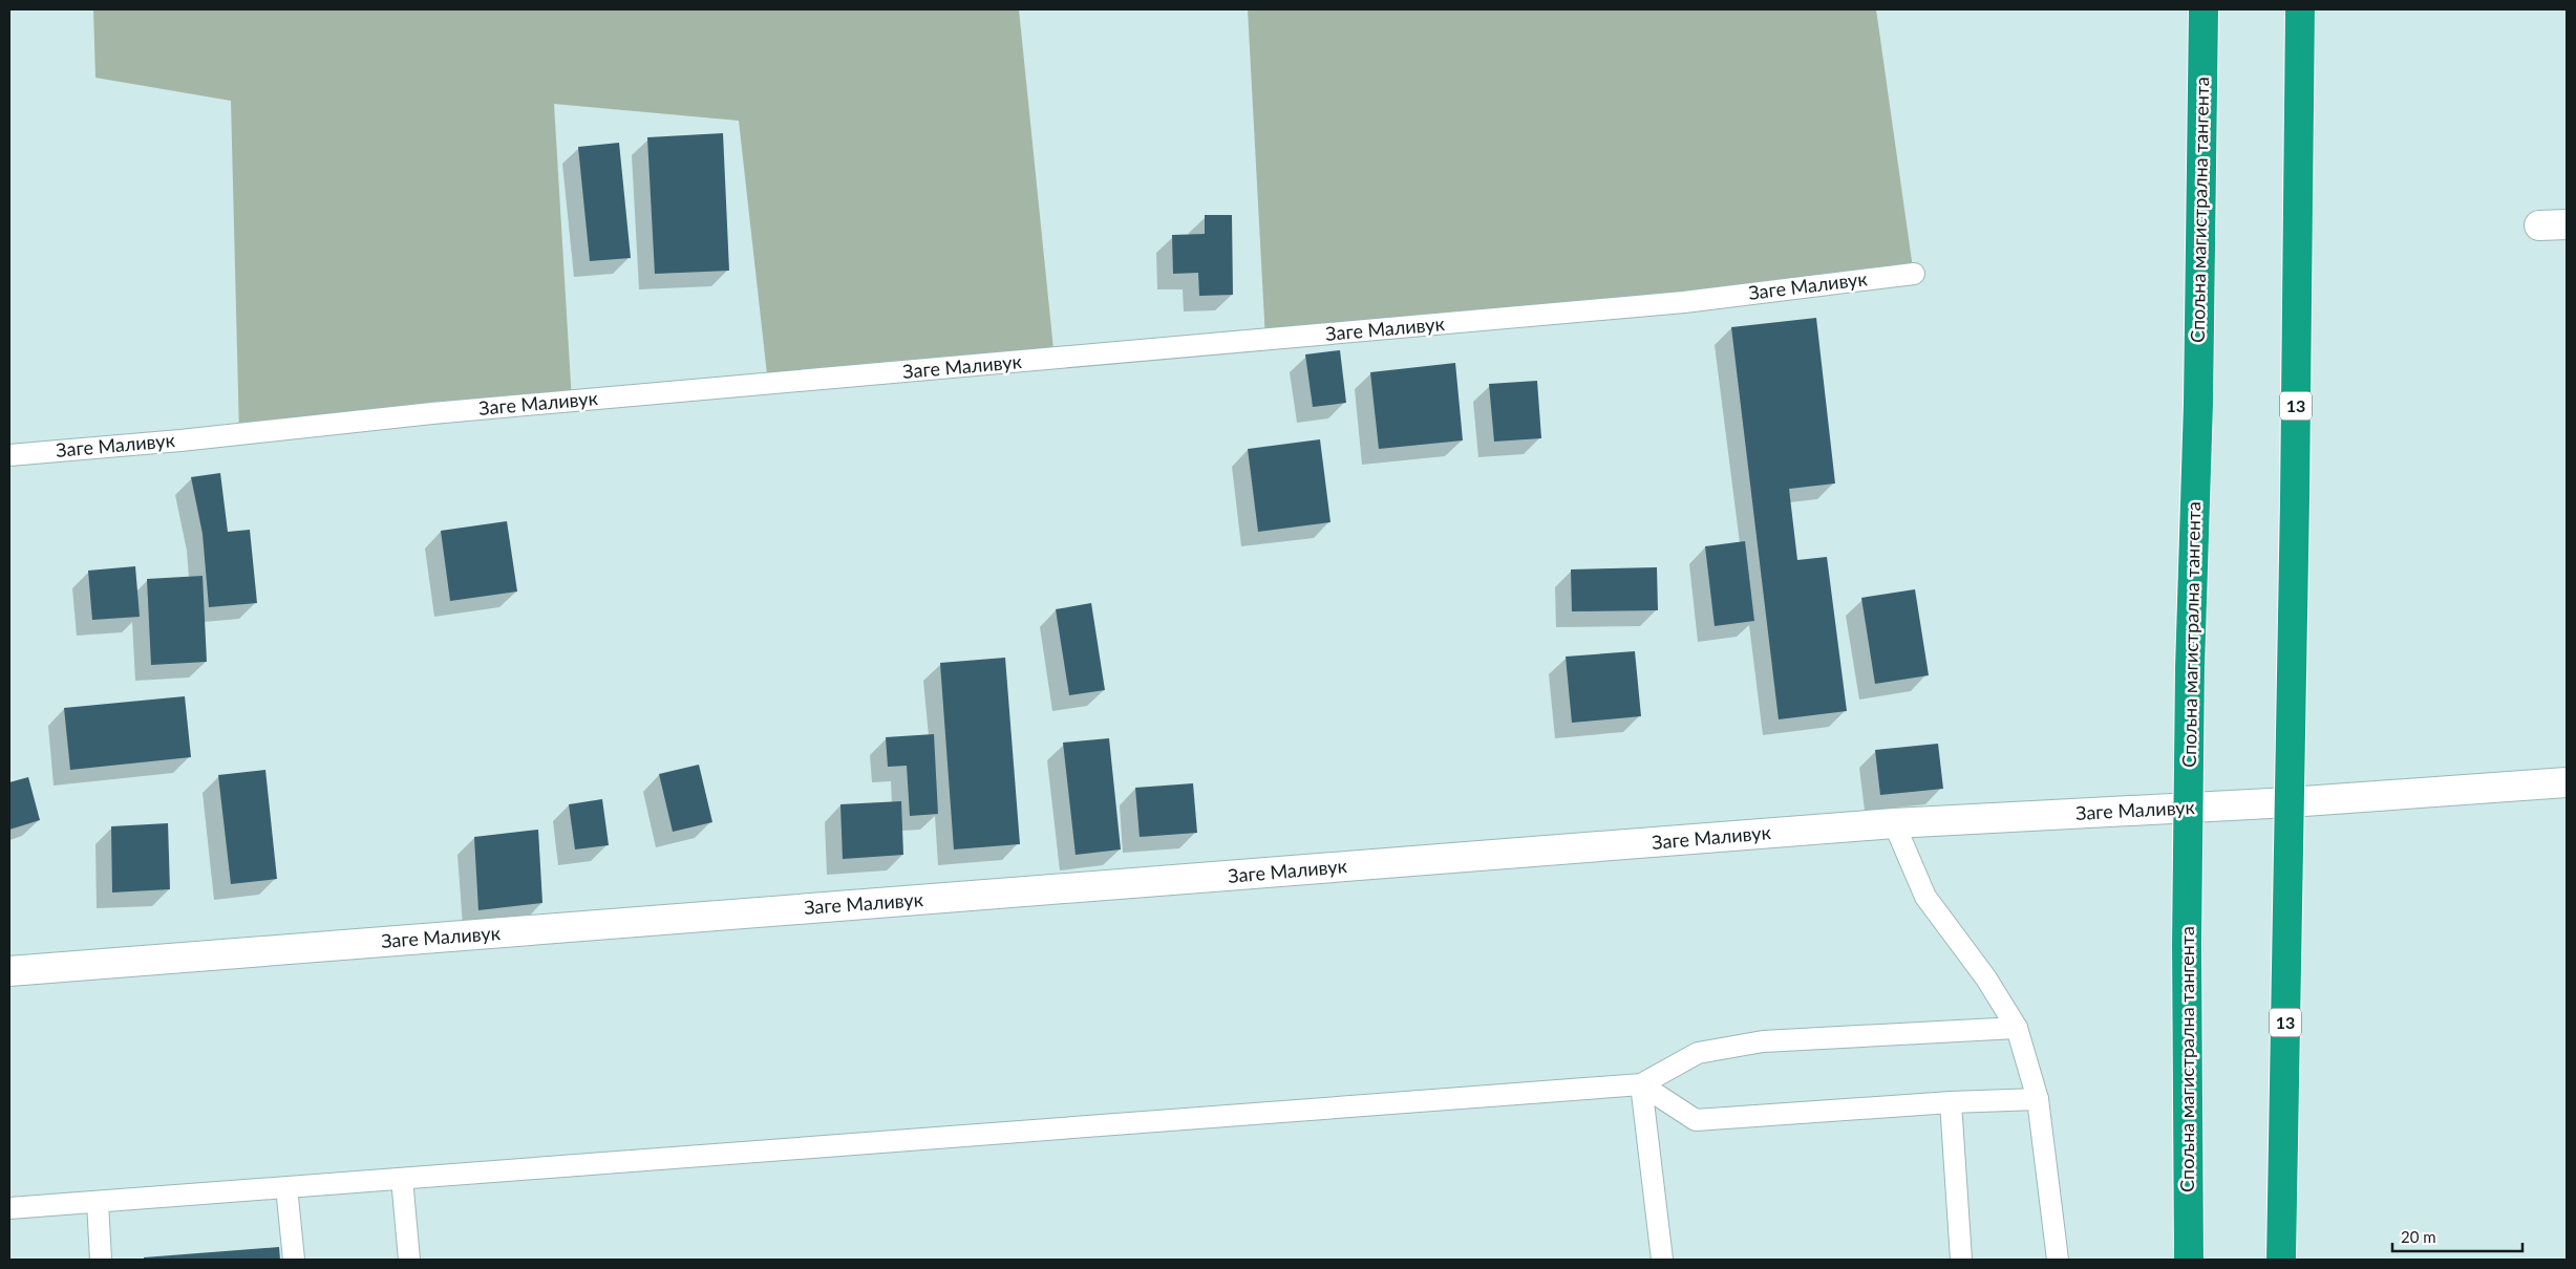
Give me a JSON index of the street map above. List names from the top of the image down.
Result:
{
  "streets": {
    "highway": ["Спољна магистрална тангента", "13"],
    "street": ["Заге Маливук"]
  },
  "crossings": [
    ["Спољна магистрална тангента", "Заге Маливук"],
    ["Заге Маливук", "13"]
  ],
  "scale_bar": "20 m"
}
